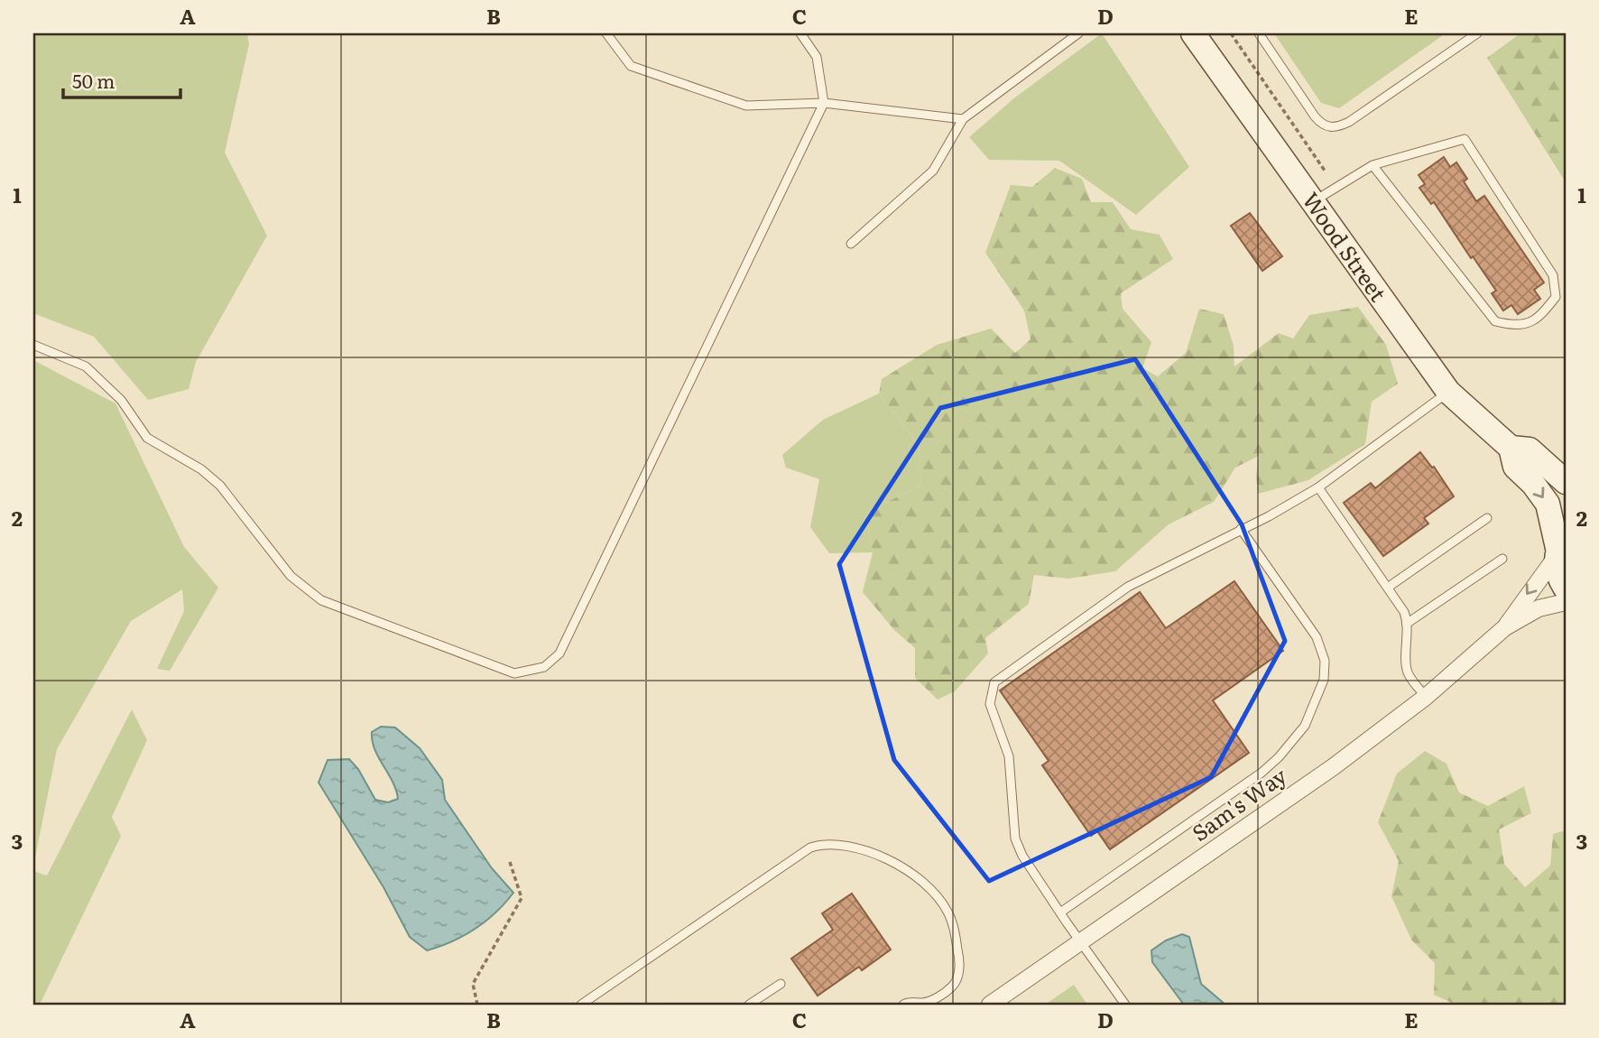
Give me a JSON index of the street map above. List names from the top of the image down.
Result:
{
  "streets": {
    "street": ["Wood Street", "Sam's Way"]
  },
  "crossings": [
    ["Wood Street", "Sam's Way"]
  ],
  "scale_bar": "50 m",
  "grid": {
    "columns": [
      "A",
      "B",
      "C",
      "D",
      "E"
    ],
    "rows": ["1", "2", "3"]
  }
}
